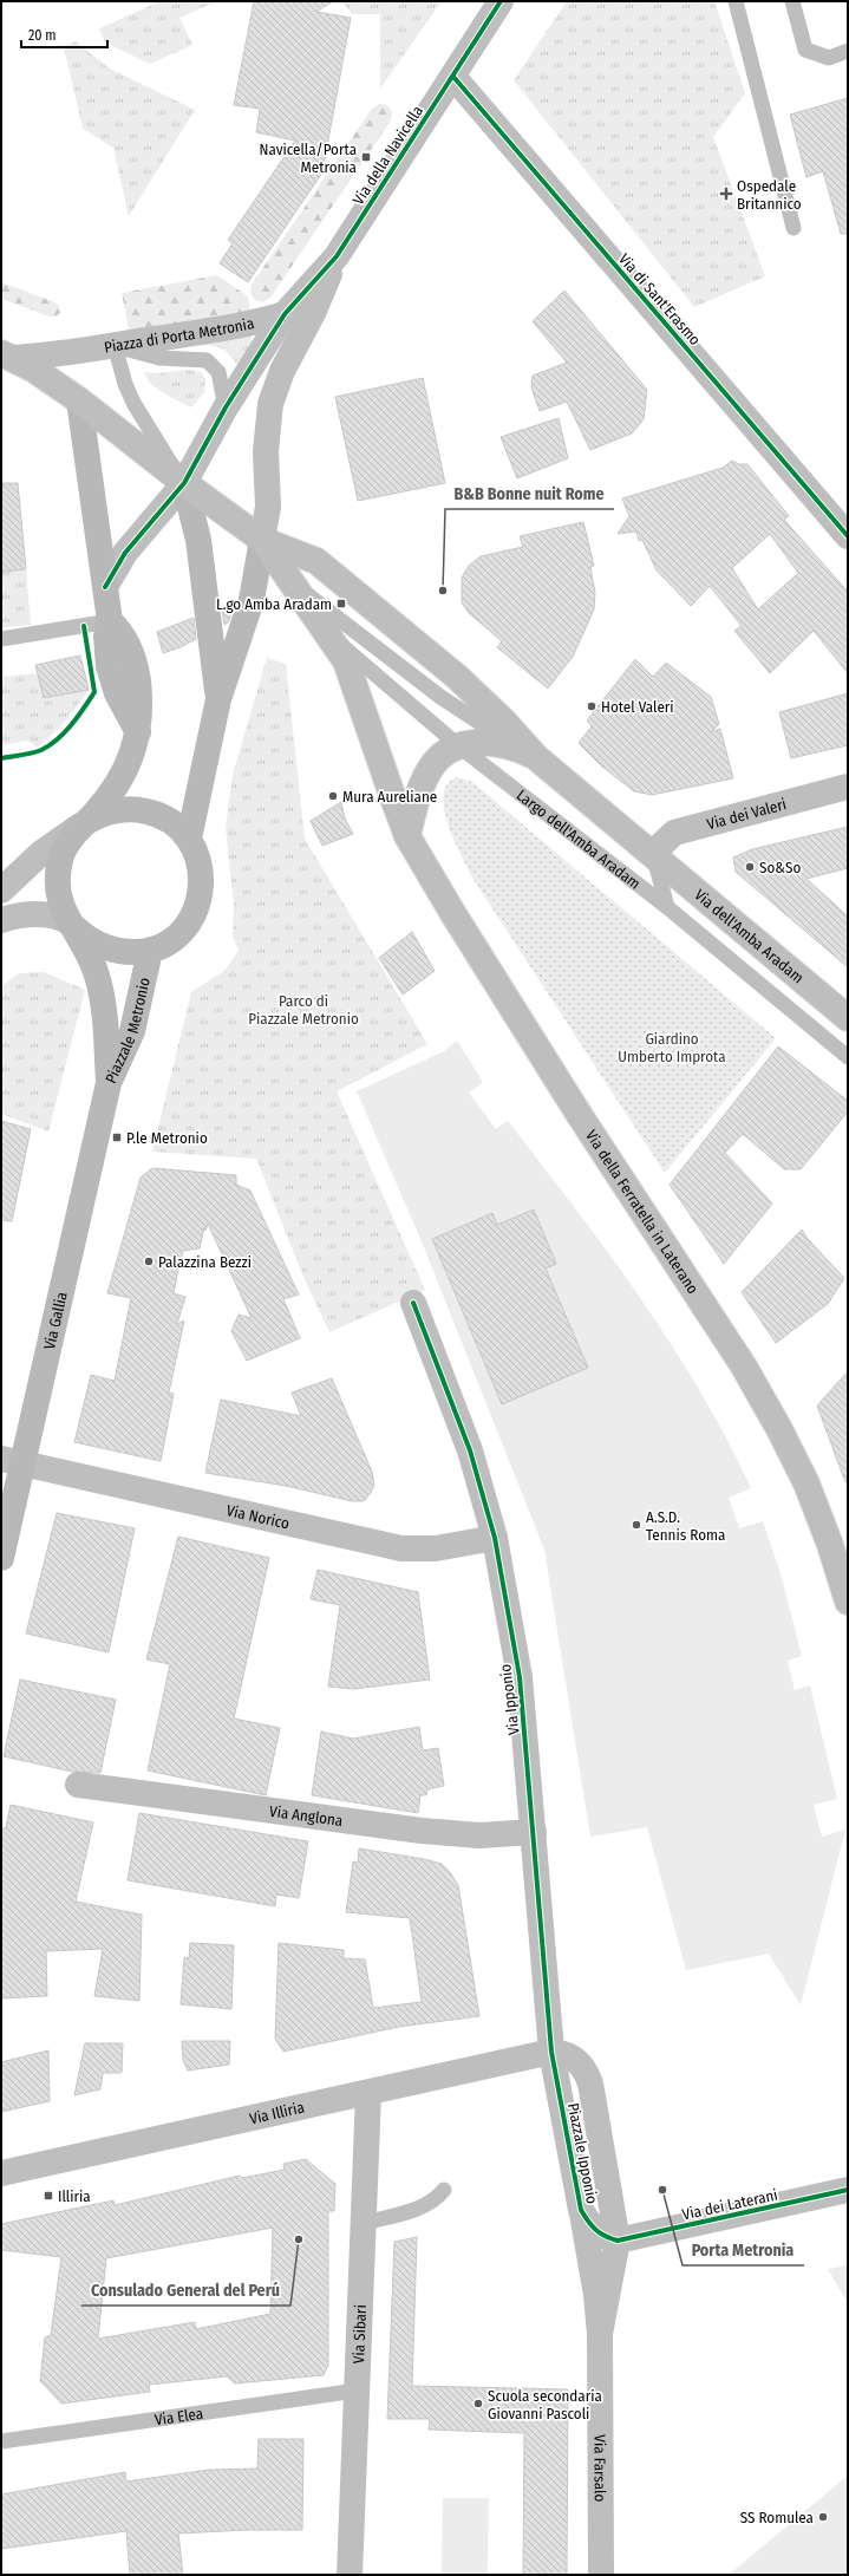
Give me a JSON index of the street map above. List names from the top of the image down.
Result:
{
  "streets": {
    "main road": ["Piazzale Metronio", "Via Gallia"],
    "street": [
      "Via della Navicella",
      "Via di Sant'Erasmo",
      "Piazza di Porta Metronia",
      "Via dei Valeri",
      "Largo dell'Amba Aradam",
      "Via dell'Amba Aradam",
      "Via della Ferratella in Laterano",
      "Via Norico",
      "Via Ipponio",
      "Via Anglona",
      "Via Illiria",
      "Piazzale Ipponio",
      "Via dei Laterani",
      "Via Sibari",
      "Via Farsalo"
    ],
    "lane": ["Via Elea"]
  },
  "crossings": [
    ["Via della Navicella", "Via di Sant'Erasmo"],
    ["Via della Navicella", "Piazza di Porta Metronia"],
    ["Piazza di Porta Metronia", "Largo dell'Amba Aradam"],
    ["Via dei Valeri", "Largo dell'Amba Aradam"],
    ["Via dei Valeri", "Via dell'Amba Aradam"],
    ["Largo dell'Amba Aradam", "Via dell'Amba Aradam"],
    ["Largo dell'Amba Aradam", "Via della Ferratella in Laterano"],
    ["Piazzale Metronio", "Via Gallia"],
    ["Via Gallia", "Via Norico"],
    ["Via Norico", "Via Ipponio"],
    ["Via Ipponio", "Via Anglona"],
    ["Via Ipponio", "Via Illiria"],
    ["Via Ipponio", "Piazzale Ipponio"],
    ["Via Illiria", "Piazzale Ipponio"],
    ["Via Illiria", "Via Sibari"],
    ["Piazzale Ipponio", "Via dei Laterani"],
    ["Piazzale Ipponio", "Via Farsalo"],
    ["Via dei Laterani", "Via Farsalo"],
    ["Via Sibari", "Via Elea"]
  ],
  "parks": ["Parco di Piazzale Metronio", "Giardino Umberto Improta"],
  "places": {
    "transit": [
      "Navicella/Porta Metronia",
      "L.go Amba Aradam",
      "P.le Metronio",
      "Illiria"
    ],
    "health": ["Ospedale Britannico"],
    "other": [
      "B&B Bonne nuit Rome",
      "Hotel Valeri",
      "Mura Aureliane",
      "So&So",
      "Palazzina Bezzi",
      "A.S.D. Tennis Roma",
      "Porta Metronia",
      "Consulado General del Perú",
      "Scuola secondaria Giovanni Pascoli",
      "SS Romulea"
    ]
  },
  "scale_bar": "20 m"
}
